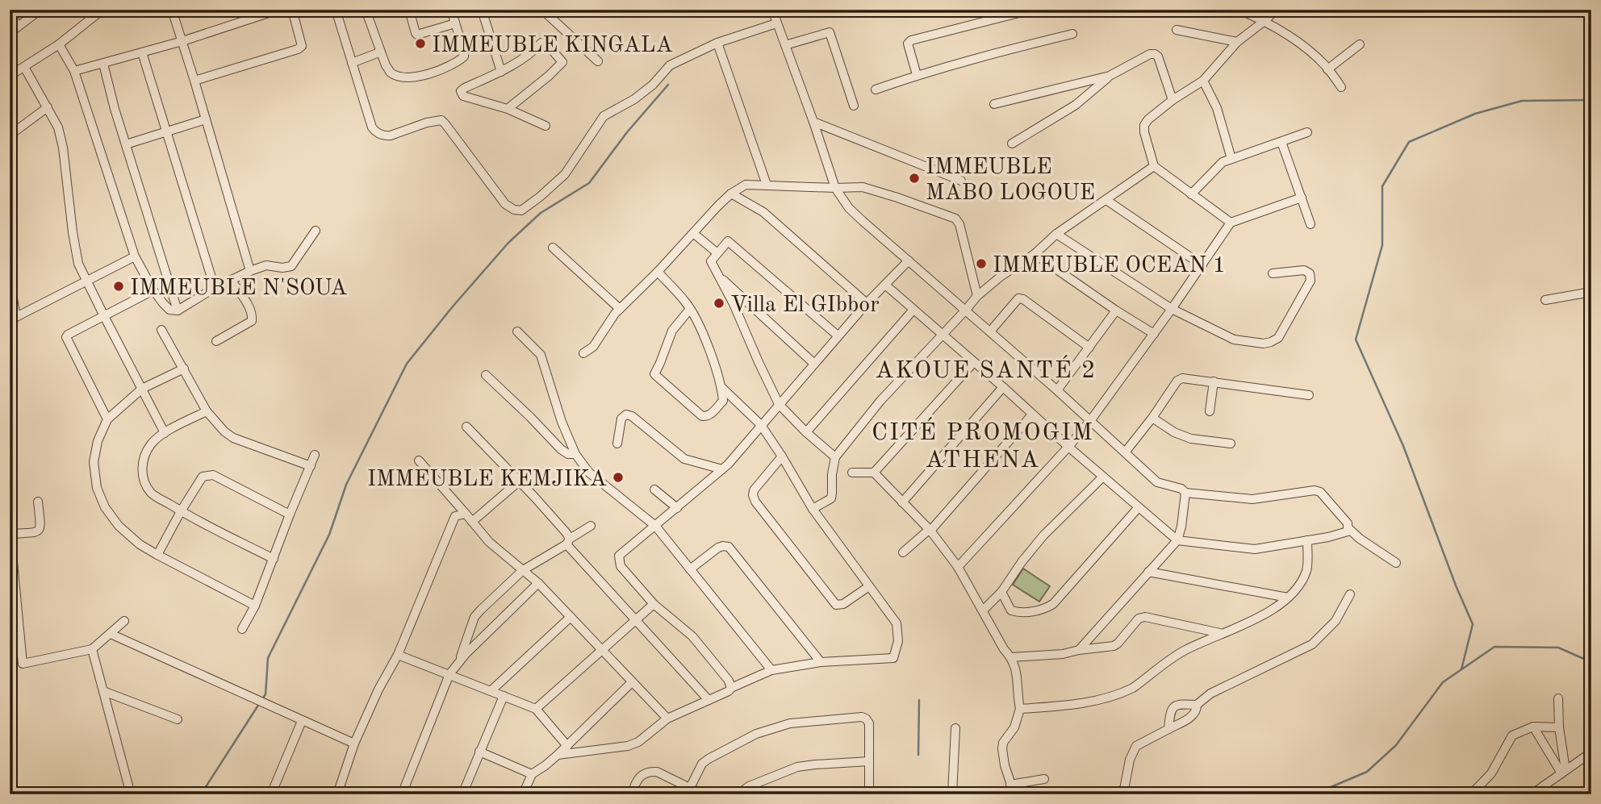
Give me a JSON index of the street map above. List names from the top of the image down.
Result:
{
  "districts": ["AKOUE SANTÉ 2", "CITÉ PROMOGIM ATHENA"],
  "places": [
    "IMMEUBLE KINGALA",
    "IMMEUBLE MABO LOGOUE",
    "IMMEUBLE OCEAN 1",
    "IMMEUBLE N'SOUA",
    "Villa El GIbbor",
    "IMMEUBLE KEMJIKA"
  ]
}
